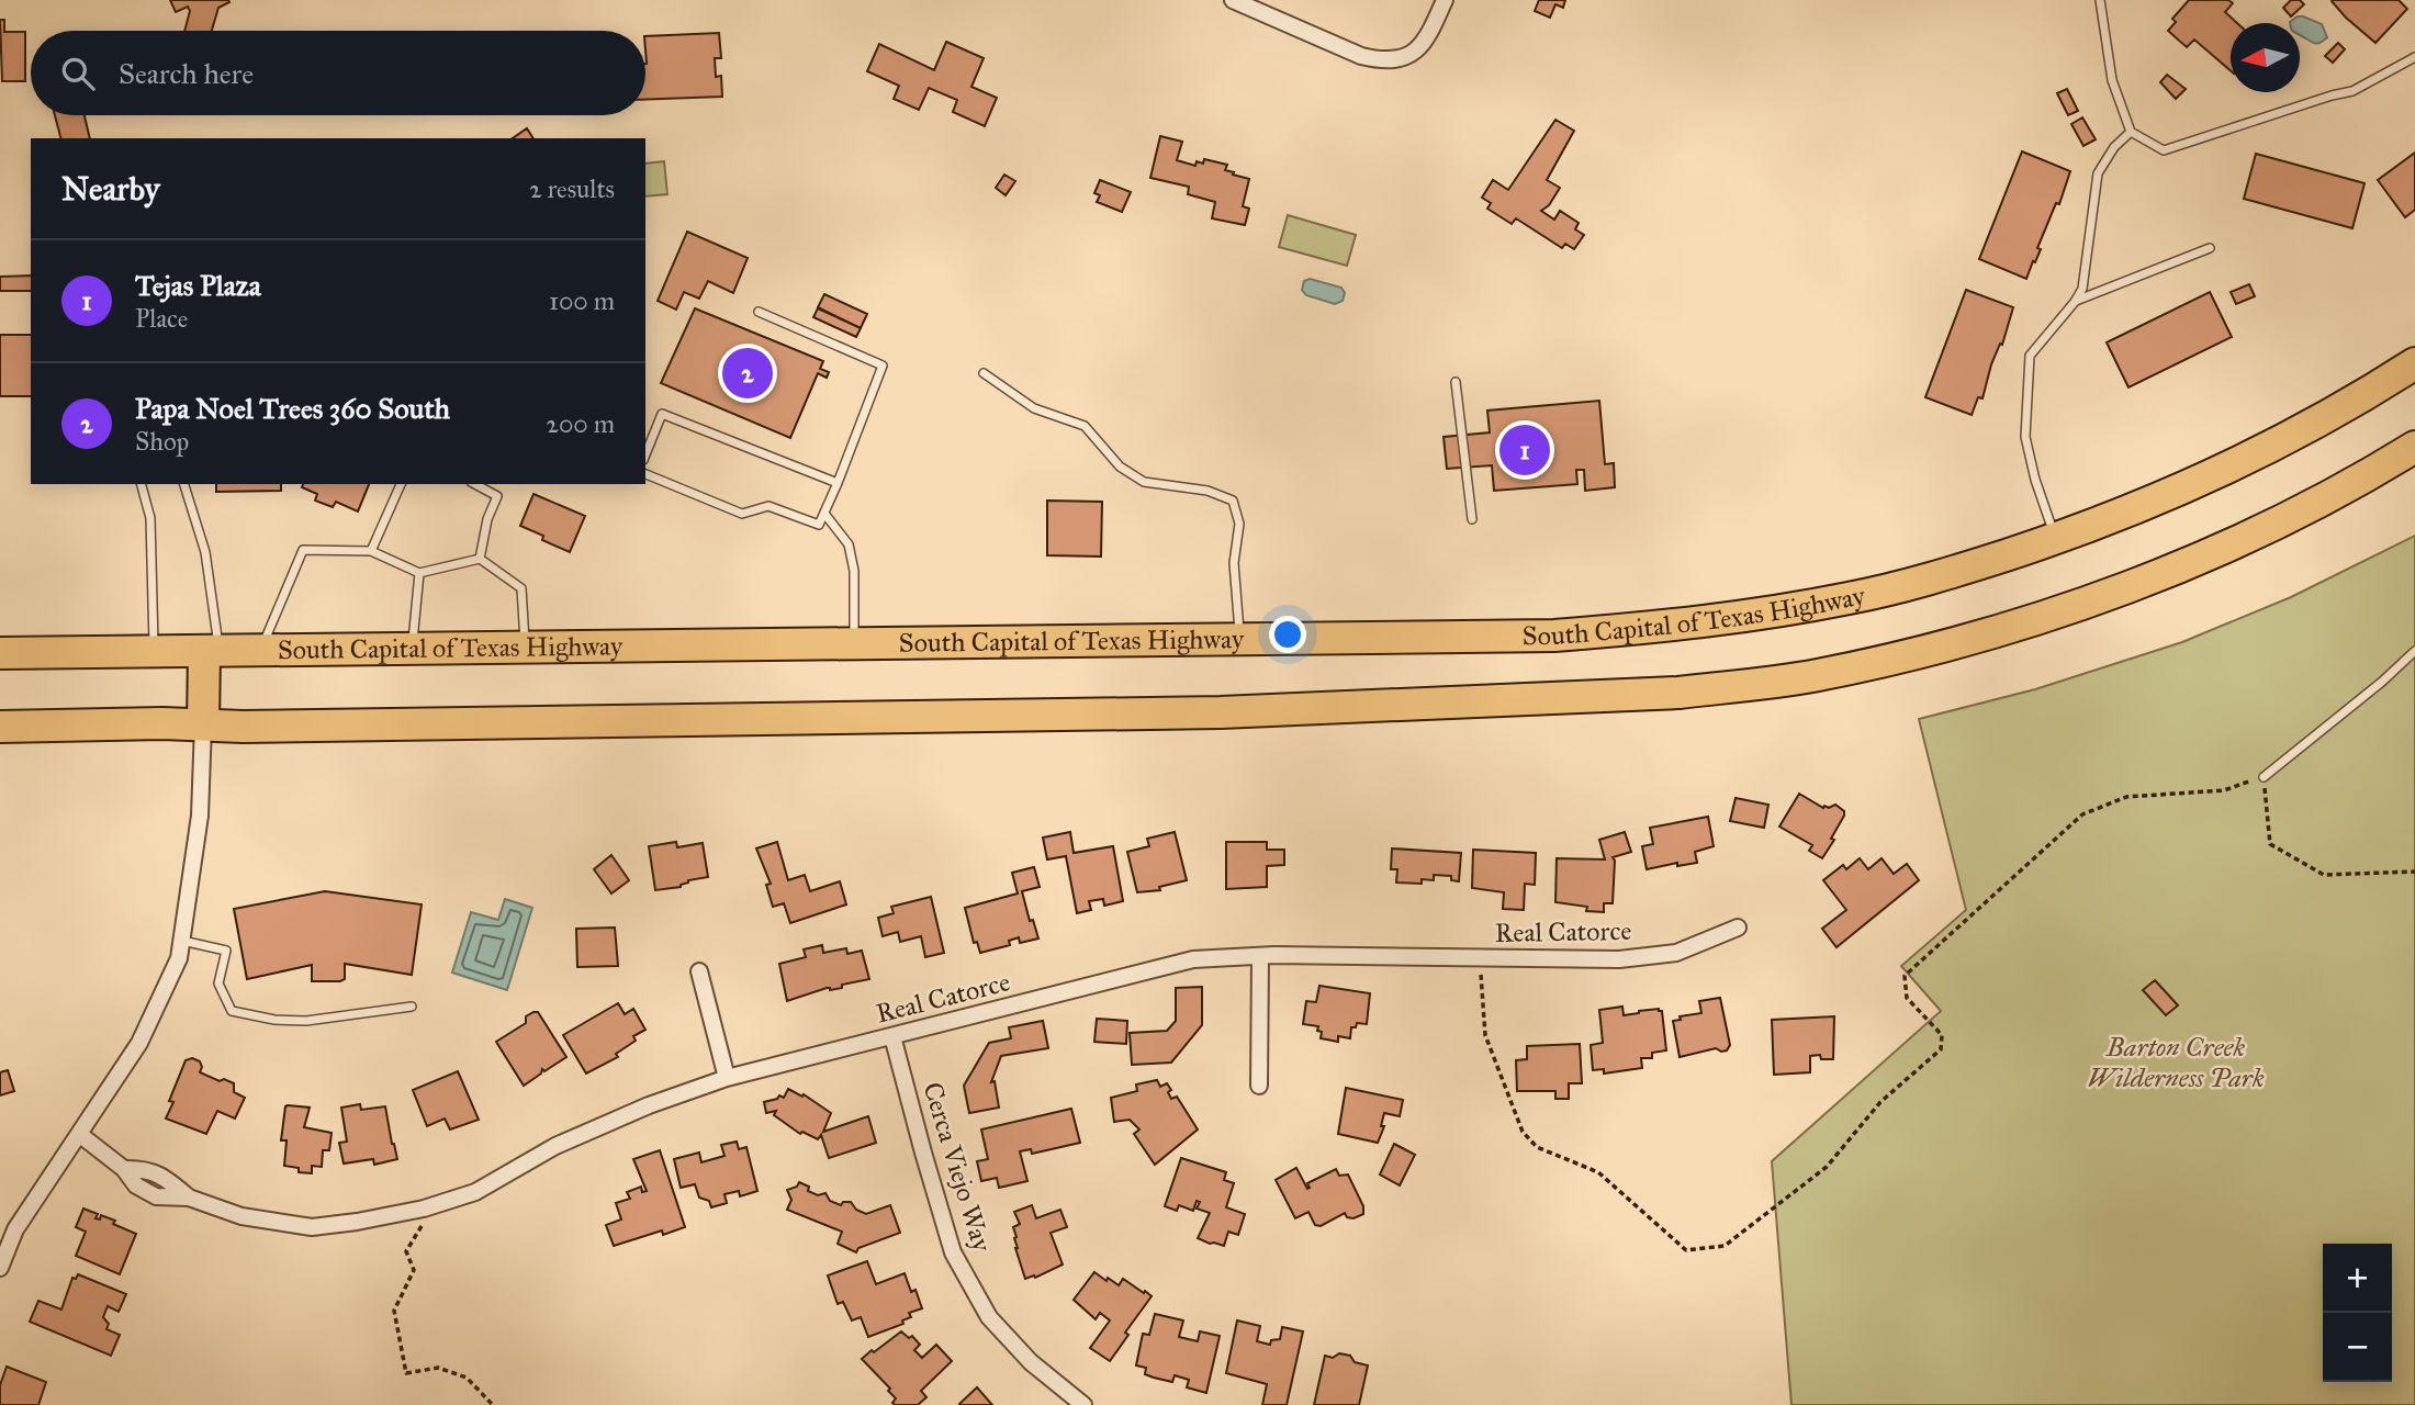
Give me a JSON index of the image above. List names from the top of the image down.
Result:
{
  "streets": {
    "highway": ["South Capital of Texas Highway"],
    "street": ["Real Catorce", "Cerca Viejo Way"]
  },
  "crossings": [
    ["Real Catorce", "Cerca Viejo Way"]
  ],
  "parks": ["Barton Creek Wilderness Park"],
  "north": "left",
  "page": {
    "search": "Search here",
    "heading": ["Nearby", "2 results"],
    "list": [
      {
        "mark": "1",
        "name": "Tejas Plaza",
        "note": "Place",
        "value": "100 m"
      },
      {
        "mark": "2",
        "name": "Papa Noel Trees 360 South",
        "note": "Shop",
        "value": "200 m"
      }
    ],
    "pins": ["2", "1"],
    "map_buttons": ["+", "−"]
  }
}
